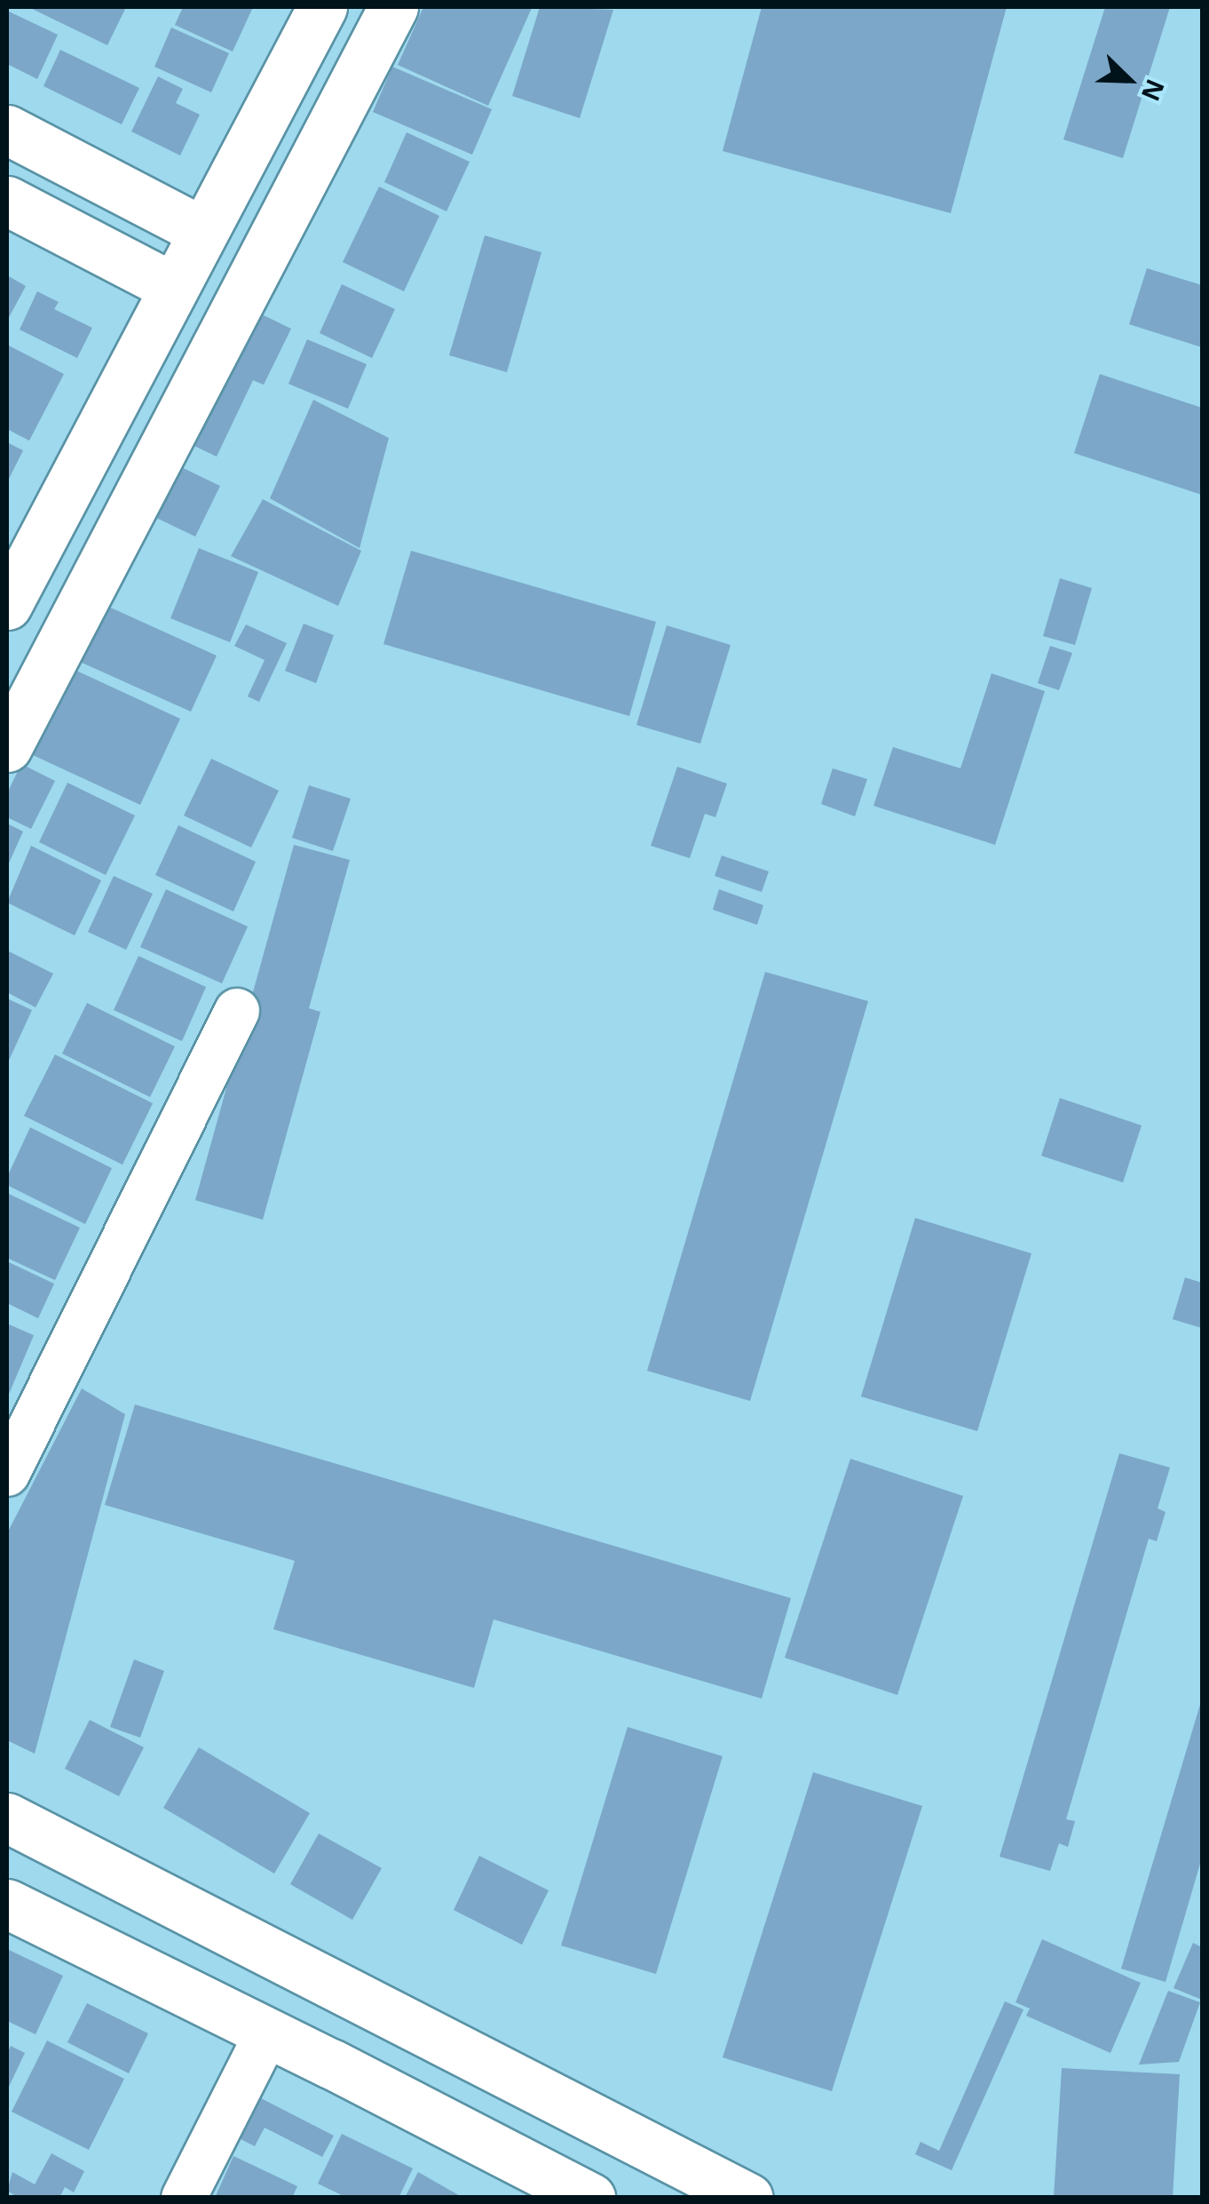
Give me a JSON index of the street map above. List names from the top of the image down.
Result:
{
  "north": "bottom right"
}
